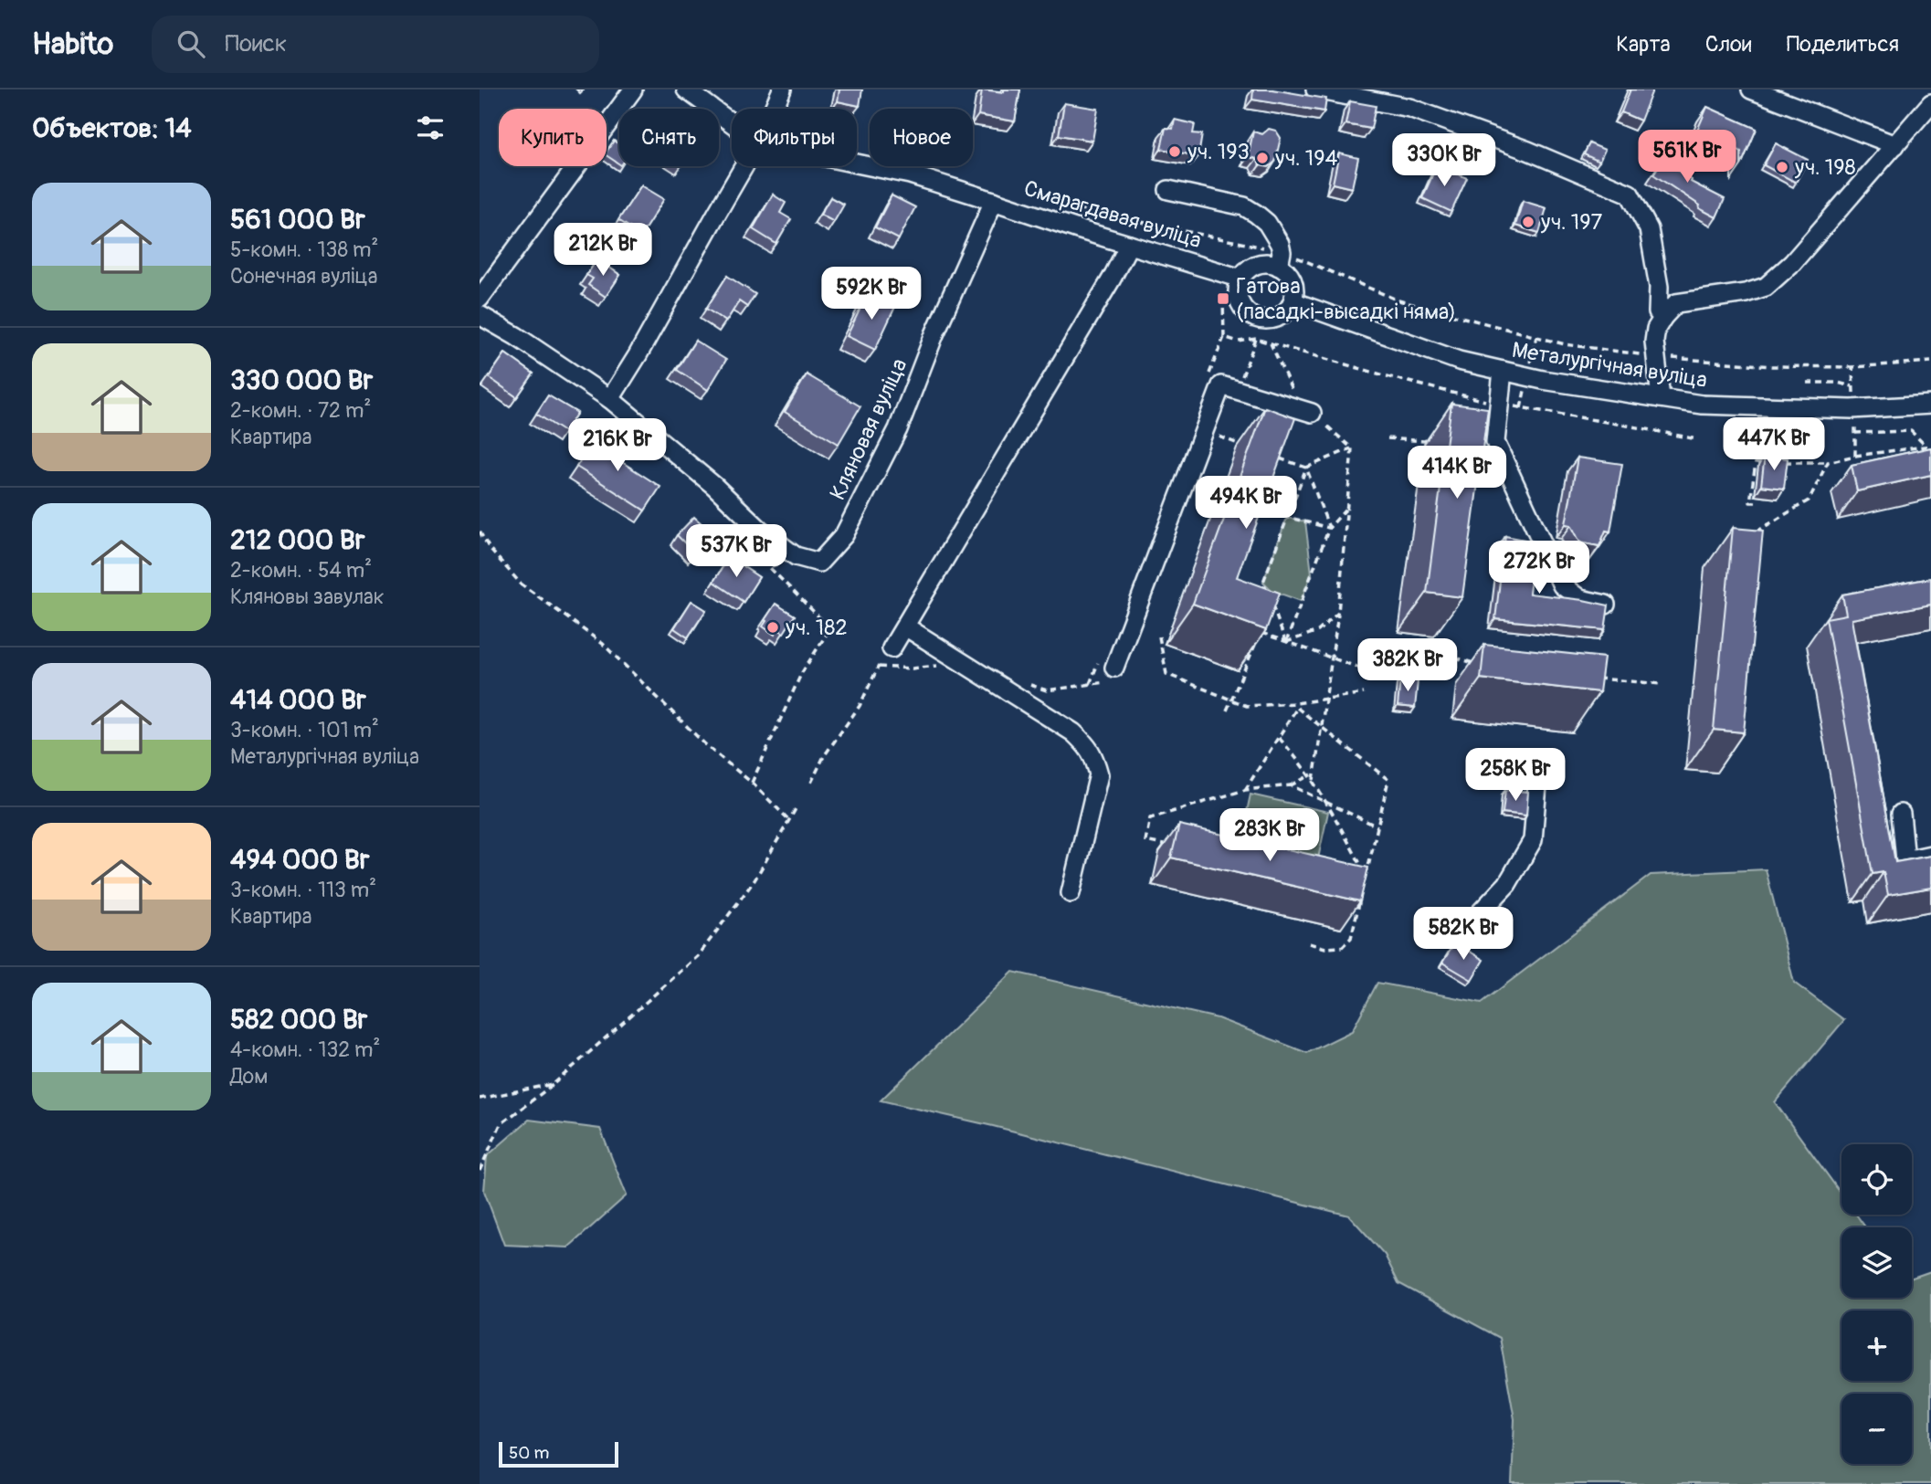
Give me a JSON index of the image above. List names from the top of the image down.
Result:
{
  "streets": {
    "street": ["Смарагдавая вуліца", "Металургічная вуліца", "Кляновая вуліца"]
  },
  "crossings": [
    ["Смарагдавая вуліца", "Металургічная вуліца"],
    ["Смарагдавая вуліца", "Кляновая вуліца"]
  ],
  "places": {
    "other": [
      "уч. 193",
      "уч. 194",
      "уч. 198",
      "уч. 197",
      "уч. 182"
    ],
    "transit": ["Гатова (пасадкі-высадкі няма)"]
  },
  "scale_bar": "50 m",
  "page": {
    "header": "Habito",
    "search": "Поиск",
    "nav": ["Карта", "Слои", "Поделиться"],
    "heading": "Объектов: 14",
    "chip": [
      "Купить",
      "Снять",
      "Фильтры",
      "Новое"
    ],
    "price": [
      "561K Br",
      "330K Br",
      "212K Br",
      "592K Br",
      "447K Br",
      "216K Br",
      "414K Br",
      "494K Br",
      "537K Br",
      "272K Br",
      "382K Br",
      "258K Br",
      "283K Br",
      "582K Br"
    ],
    "list": [
      {
        "name": "561 000 Br",
        "note": "5-комн. · 138 m² · Сонечная вуліца"
      },
      {
        "name": "330 000 Br",
        "note": "2-комн. · 72 m² · Квартира"
      },
      {
        "name": "212 000 Br",
        "note": "2-комн. · 54 m² · Кляновы завулак"
      },
      {
        "name": "414 000 Br",
        "note": "3-комн. · 101 m² · Металургічная вуліца"
      },
      {
        "name": "494 000 Br",
        "note": "3-комн. · 113 m² · Квартира"
      },
      {
        "name": "582 000 Br",
        "note": "4-комн. · 132 m² · Дом"
      }
    ],
    "map_buttons": ["+", "−"],
    "scale": "50 m"
  }
}
